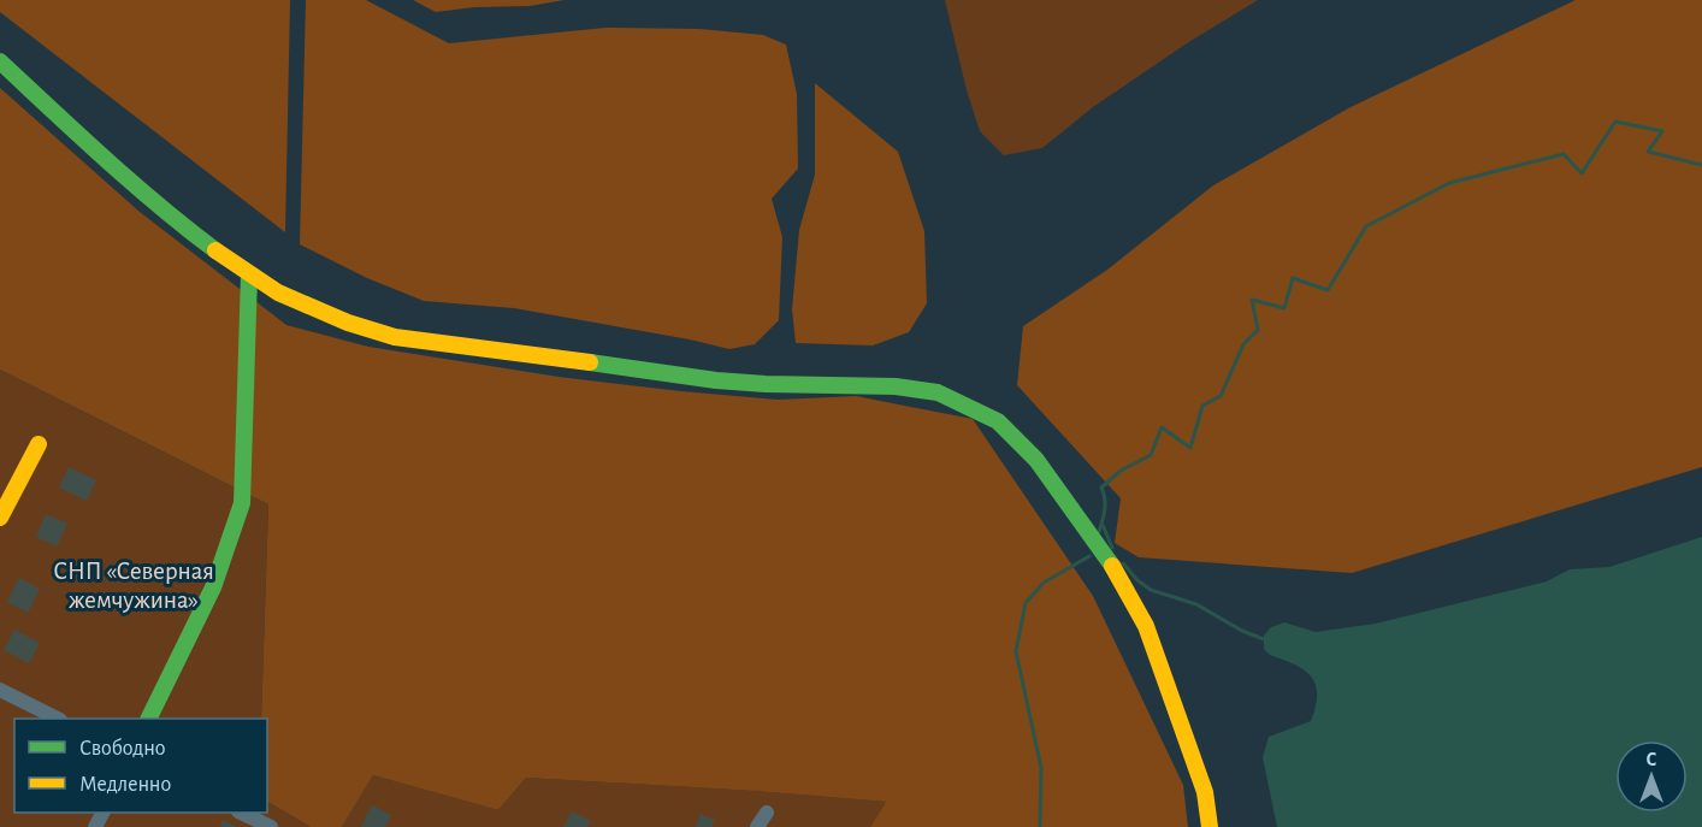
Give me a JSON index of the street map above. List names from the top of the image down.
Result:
{
  "parks": ["СНП «Северная жемчужина»"],
  "legend": ["Свободно", "Медленно"],
  "north": "top"
}
